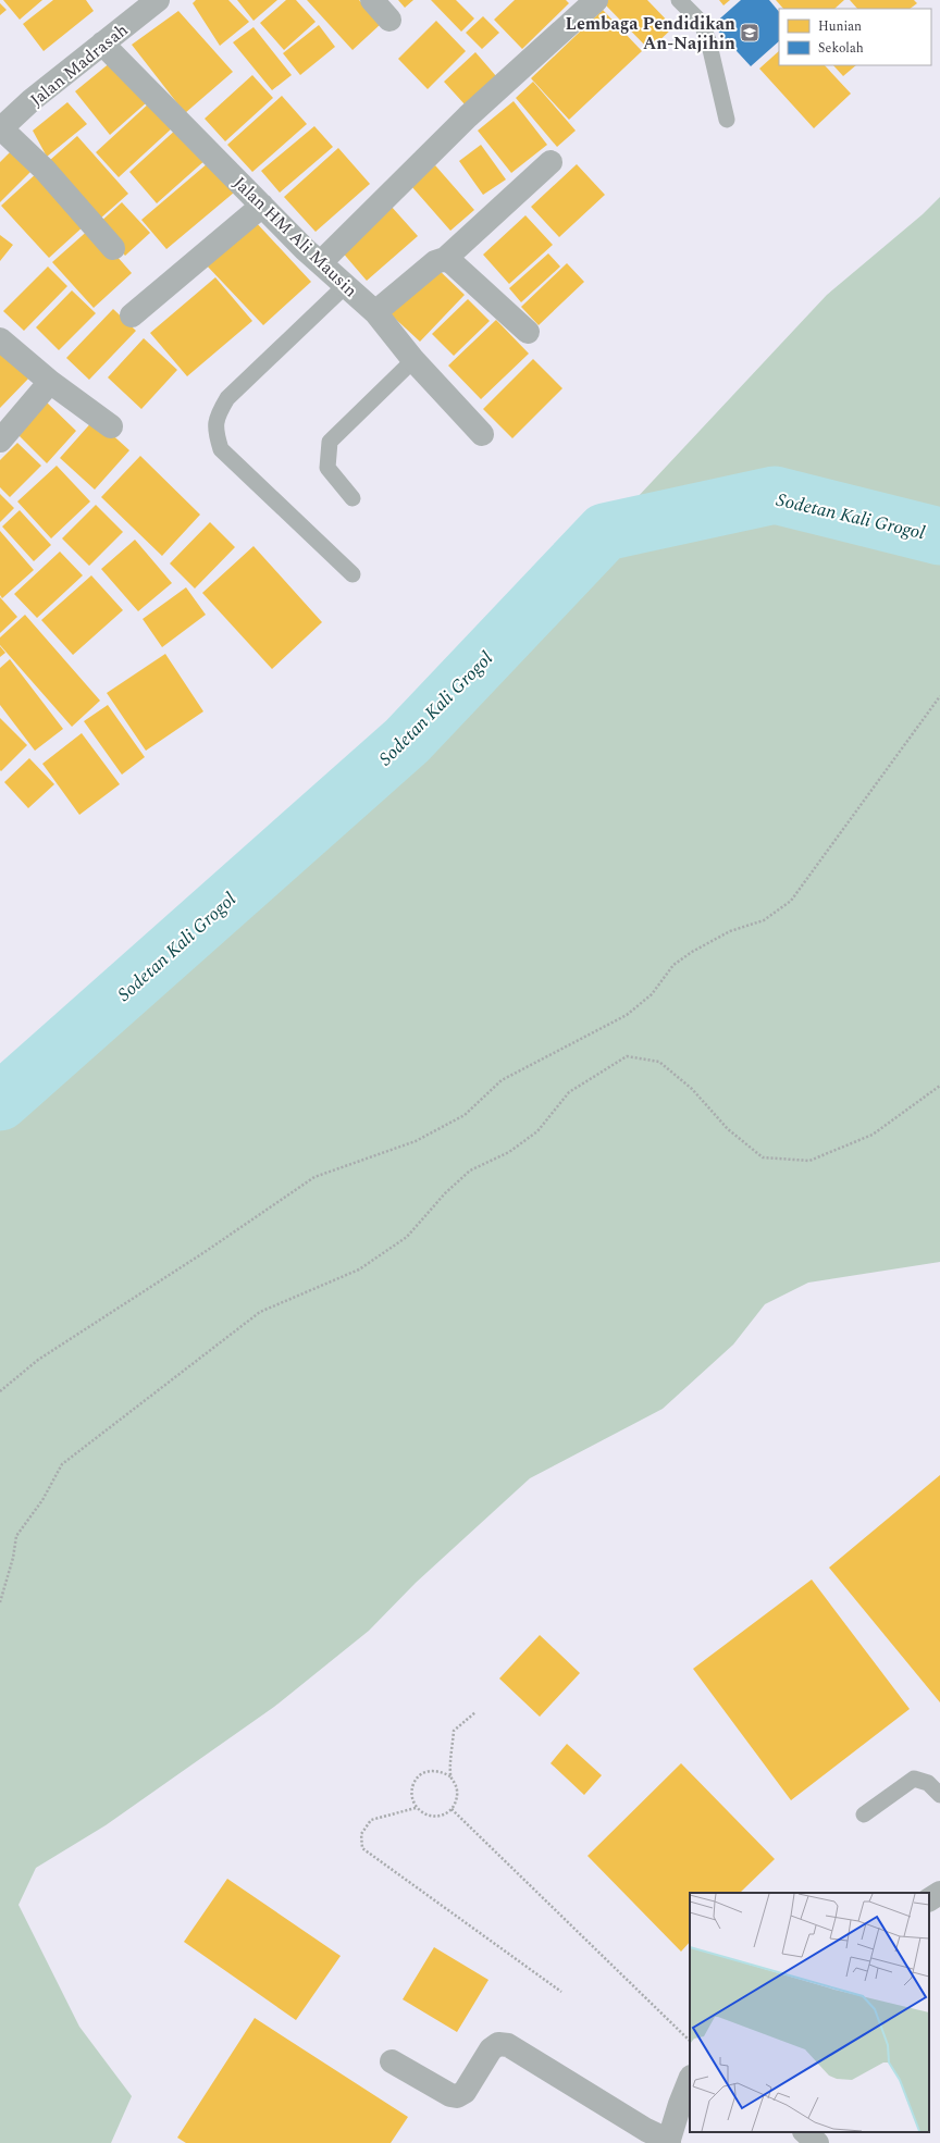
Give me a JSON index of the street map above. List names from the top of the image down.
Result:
{
  "streets": {
    "street": ["Jalan Madrasah", "Jalan HM Ali Mausin"]
  },
  "crossings": [
    ["Jalan Madrasah", "Jalan HM Ali Mausin"]
  ],
  "water": ["Sodetan Kali Grogol"],
  "places": {
    "school or university": ["Lembaga Pendidikan An-Najihin"]
  },
  "legend": ["Hunian", "Sekolah"]
}
